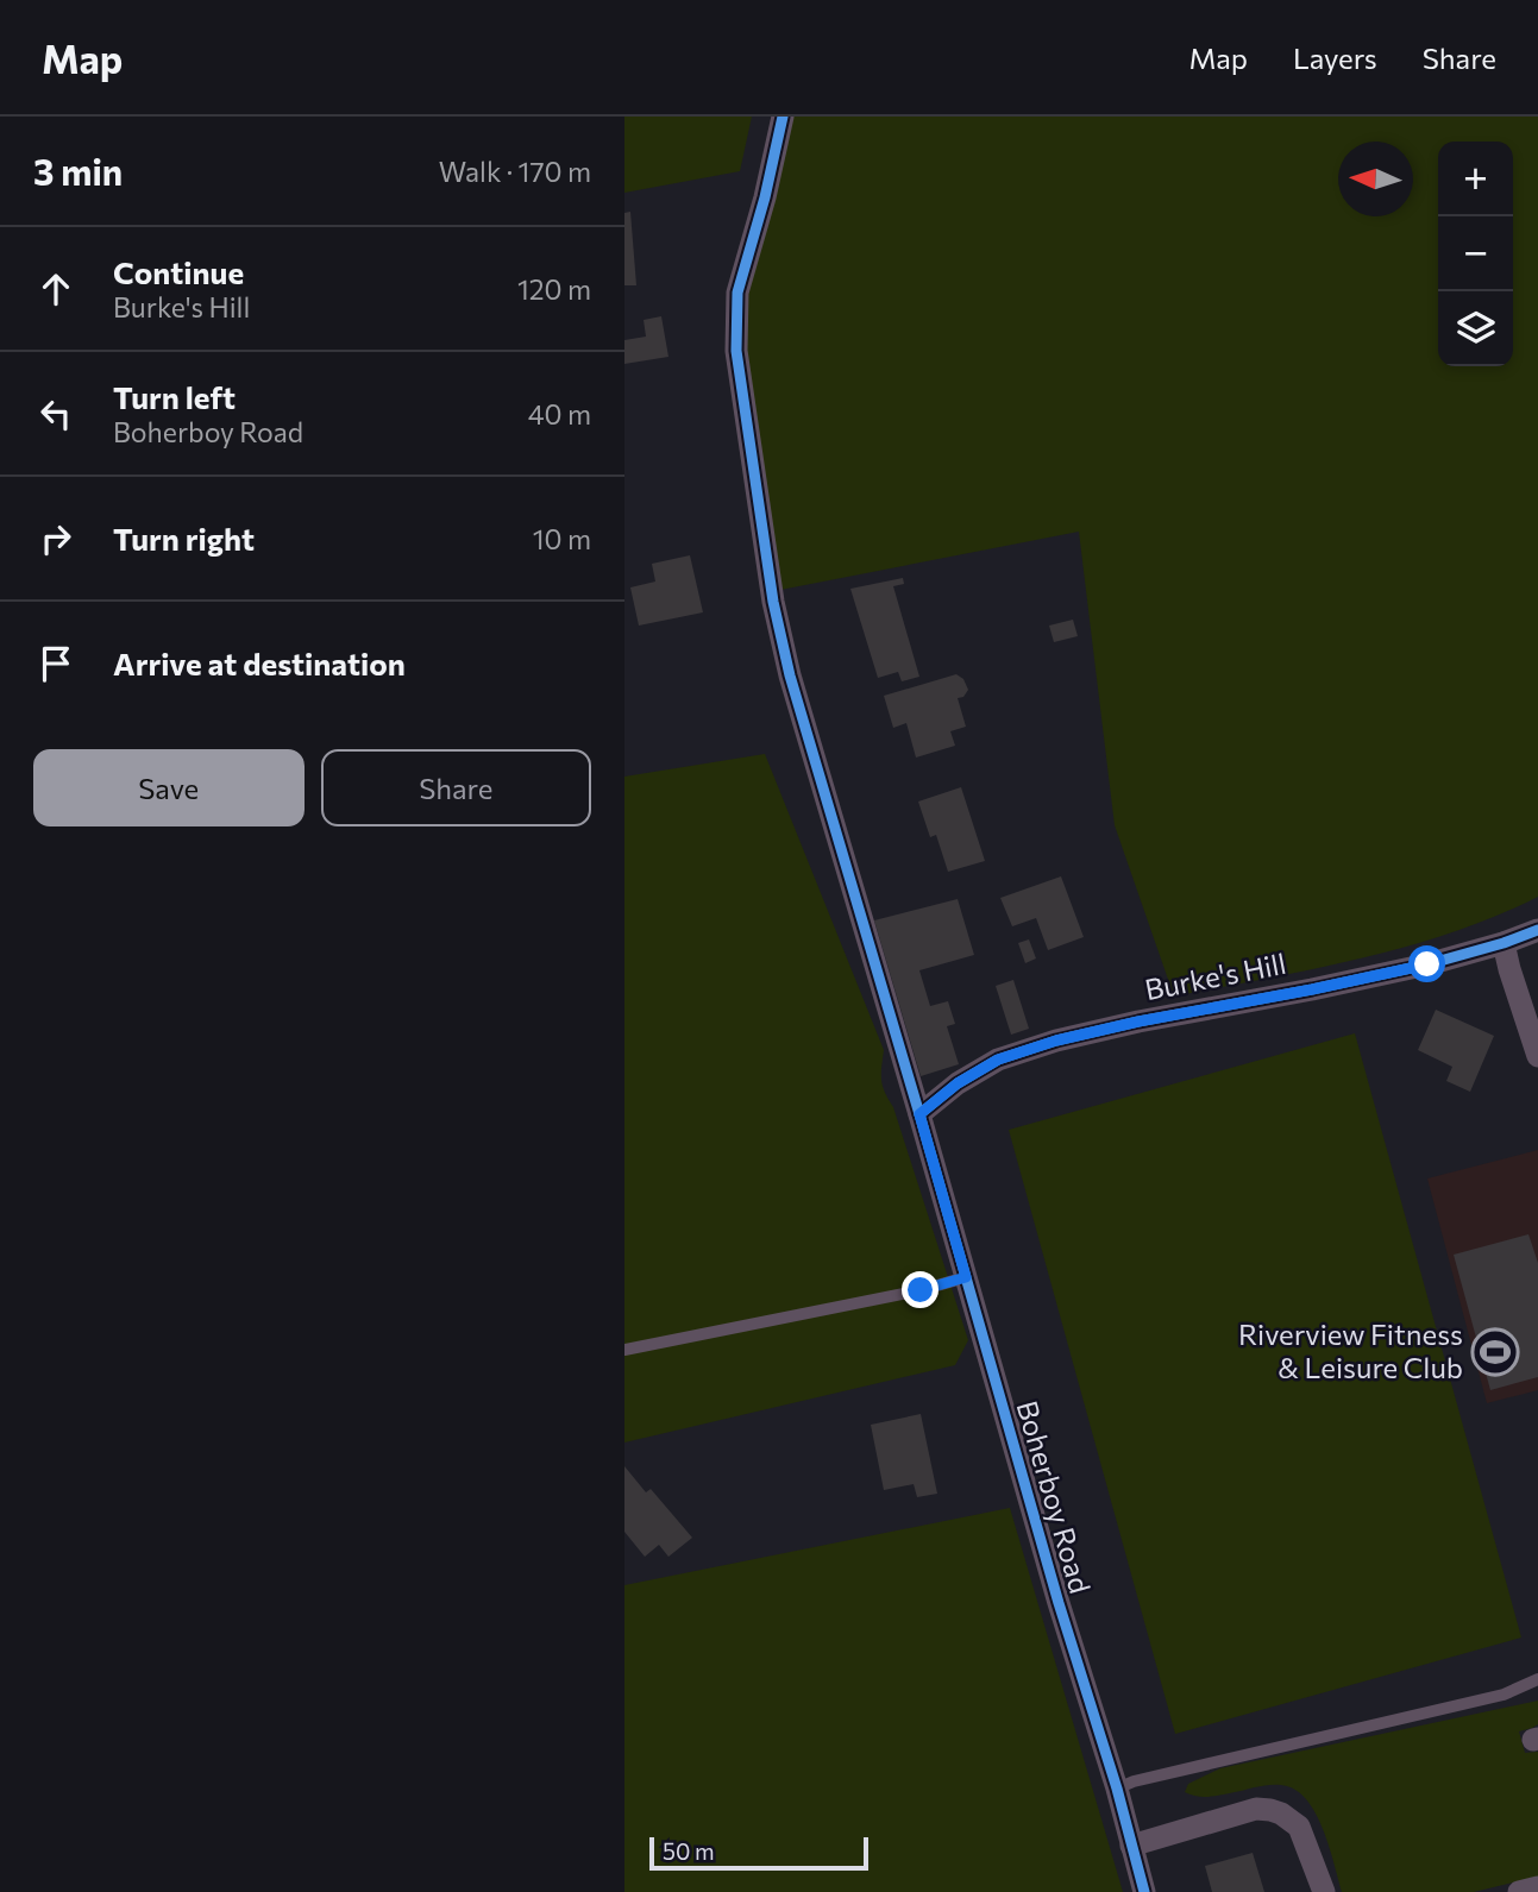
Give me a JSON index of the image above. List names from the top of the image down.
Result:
{
  "streets": {
    "street": ["Burke's Hill", "Boherboy Road"]
  },
  "crossings": [
    ["Burke's Hill", "Boherboy Road"]
  ],
  "places": {
    "sports": ["Riverview Fitness & Leisure Club"]
  },
  "scale_bar": "50 m",
  "north": "left",
  "page": {
    "header": "Map",
    "nav": ["Map", "Layers", "Share"],
    "heading": ["3 min", "Walk · 170 m"],
    "map_buttons": ["+", "−"],
    "list": [
      ["Continue", "Burke's Hill", "120 m"],
      ["Turn left", "Boherboy Road", "40 m"],
      ["Turn right", "10 m"],
      "Arrive at destination"
    ],
    "buttons": ["Save", "Share"],
    "scale": "50 m"
  }
}
